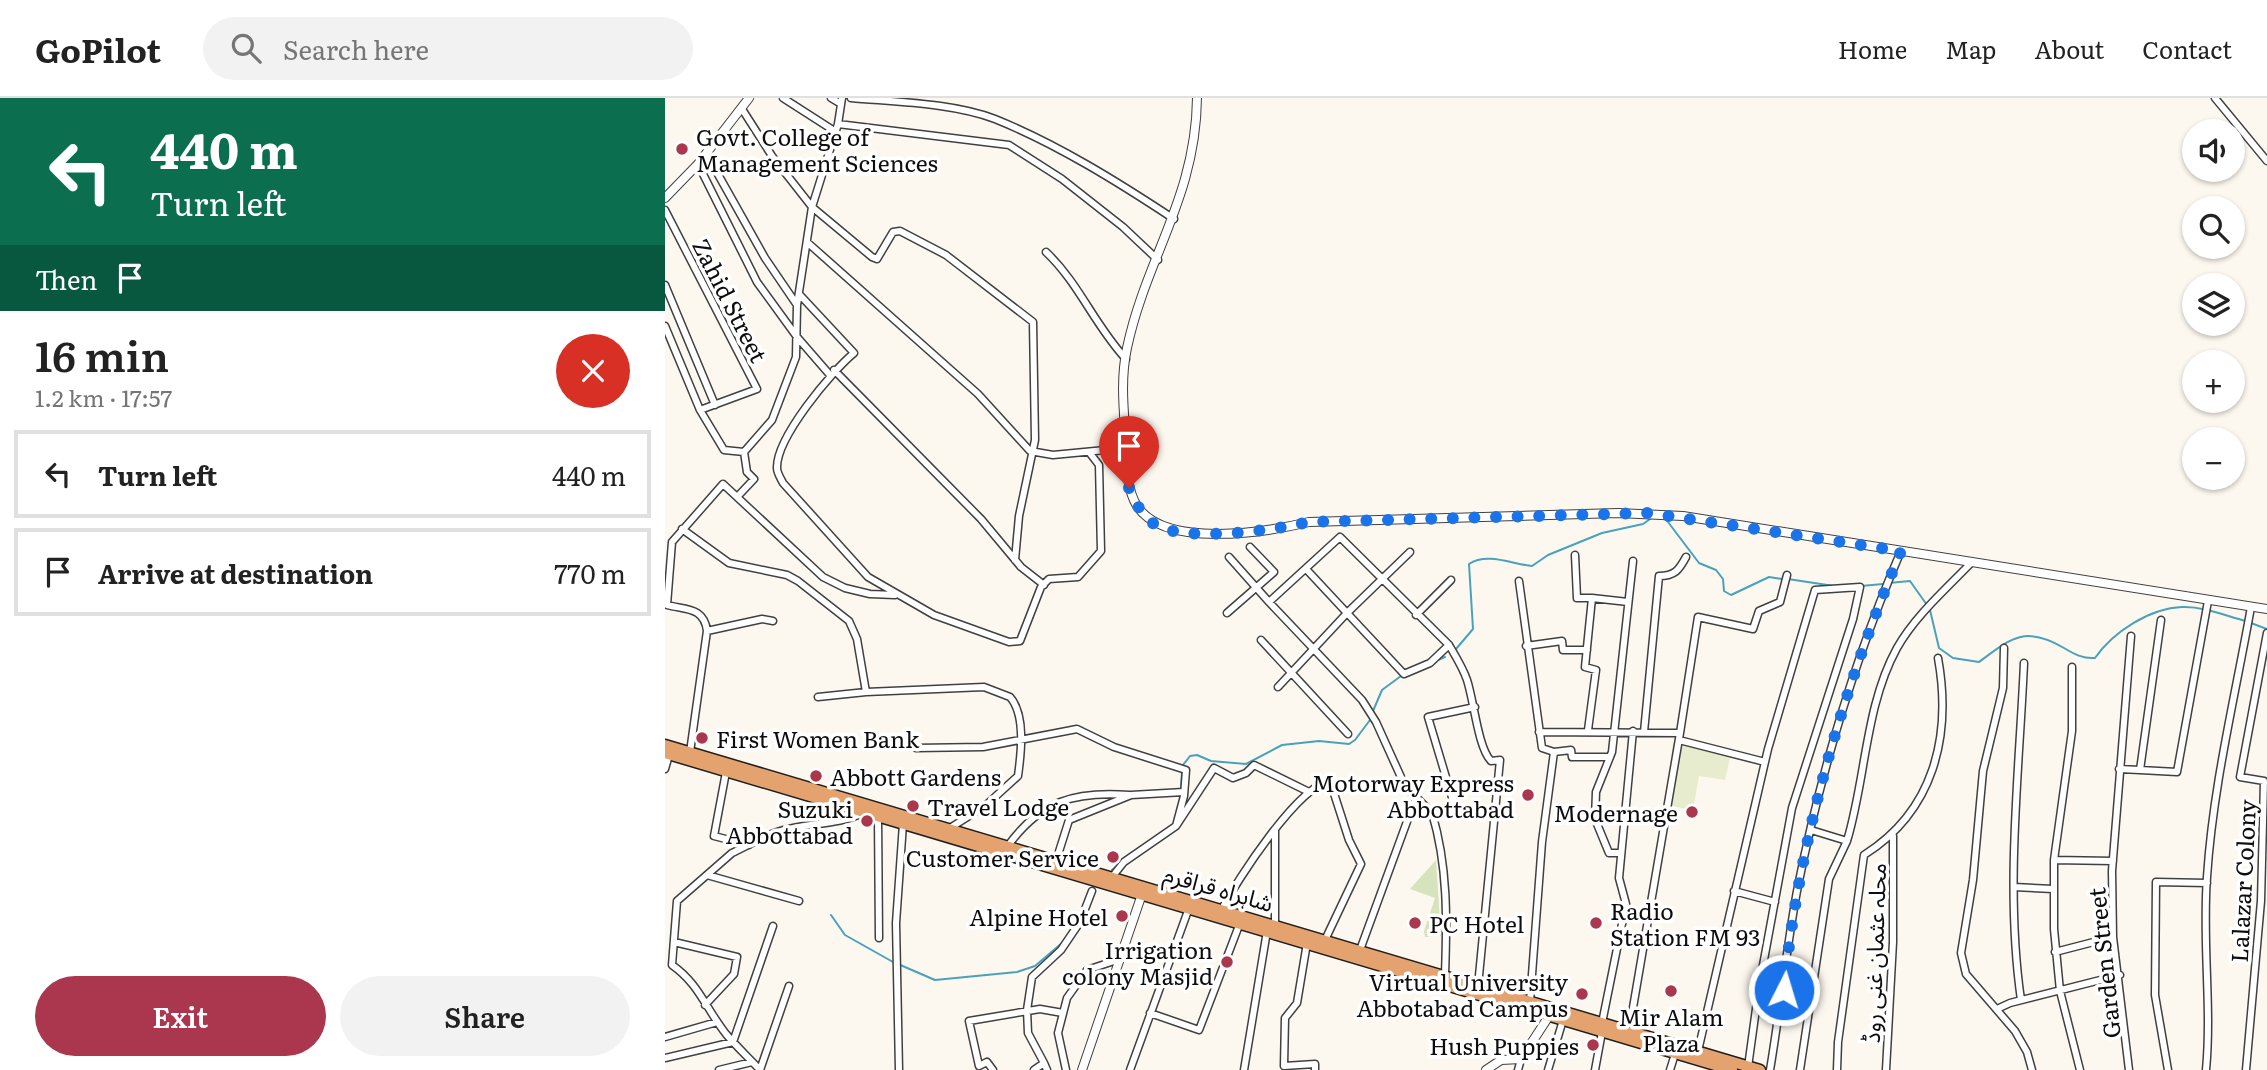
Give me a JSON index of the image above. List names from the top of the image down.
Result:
{
  "streets": {
    "highway": ["شاہراہ قراقرم"],
    "street": [
      "Zahid Street",
      "Lalazar Colony",
      "محلہ عثمان غنی روڈ",
      "Garden Street"
    ]
  },
  "places": [
    "Govt. College of Management Sciences",
    "First Women Bank",
    "Abbott Gardens",
    "Motorway Express Abbottabad",
    "Travel Lodge",
    "Modernage",
    "Suzuki Abbottabad",
    "Customer Service",
    "Alpine Hotel",
    "PC Hotel",
    "Radio Station FM 93",
    "Irrigation colony Masjid",
    "Mir Alam Plaza",
    "Virtual University Abbotabad Campus",
    "Hush Puppies"
  ],
  "page": {
    "header": "GoPilot",
    "search": "Search here",
    "nav": [
      "Home",
      "Map",
      "About",
      "Contact"
    ],
    "turn": ["440 m", "Turn left"],
    "map_buttons": ["+", "−"],
    "then": "Then",
    "heading": ["16 min", "1.2 km · 17:57"],
    "list": [
      {
        "name": "Turn left",
        "value": "440 m"
      },
      {
        "name": "Arrive at destination",
        "value": "770 m"
      }
    ],
    "buttons": ["Exit", "Share"]
  }
}
